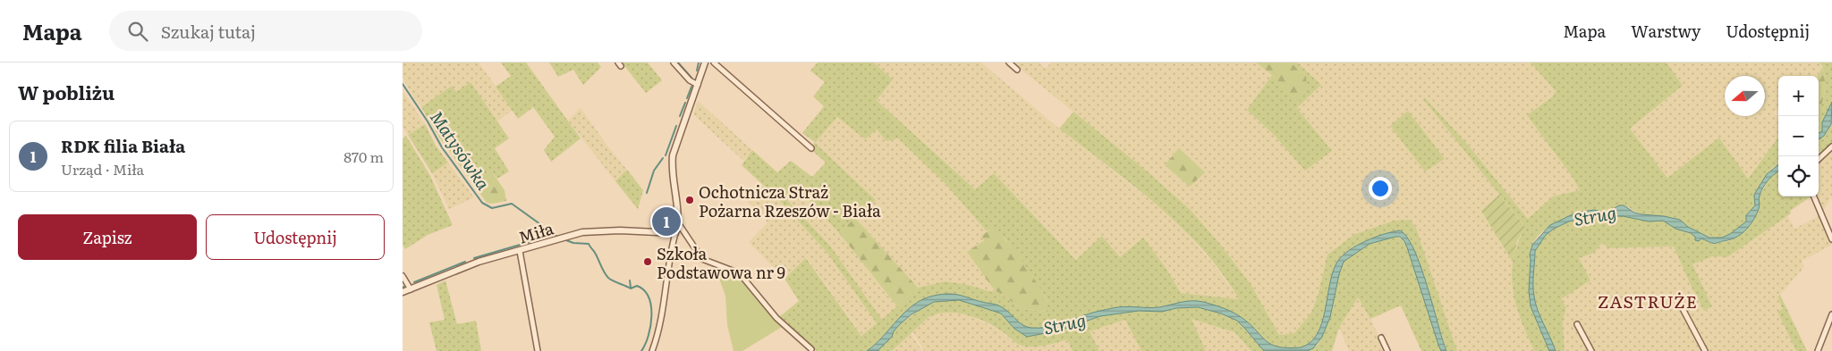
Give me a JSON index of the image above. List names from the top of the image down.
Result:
{
  "streets": {
    "street": ["Miła"]
  },
  "districts": ["ZASTRUŻE"],
  "water": ["Matysówka", "Strug"],
  "places": ["Ochotnicza Straż Pożarna Rzeszów - Biała", "Szkoła Podstawowa nr 9"],
  "north": "left",
  "page": {
    "header": "Mapa",
    "search": "Szukaj tutaj",
    "nav": ["Mapa", "Warstwy", "Udostępnij"],
    "heading": "W pobliżu",
    "map_buttons": ["+", "−"],
    "list": [
      {
        "mark": "1",
        "name": "RDK filia Biała",
        "note": "Urząd · Miła",
        "value": "870 m"
      }
    ],
    "buttons": ["Zapisz", "Udostępnij"],
    "pins": "1"
  }
}
